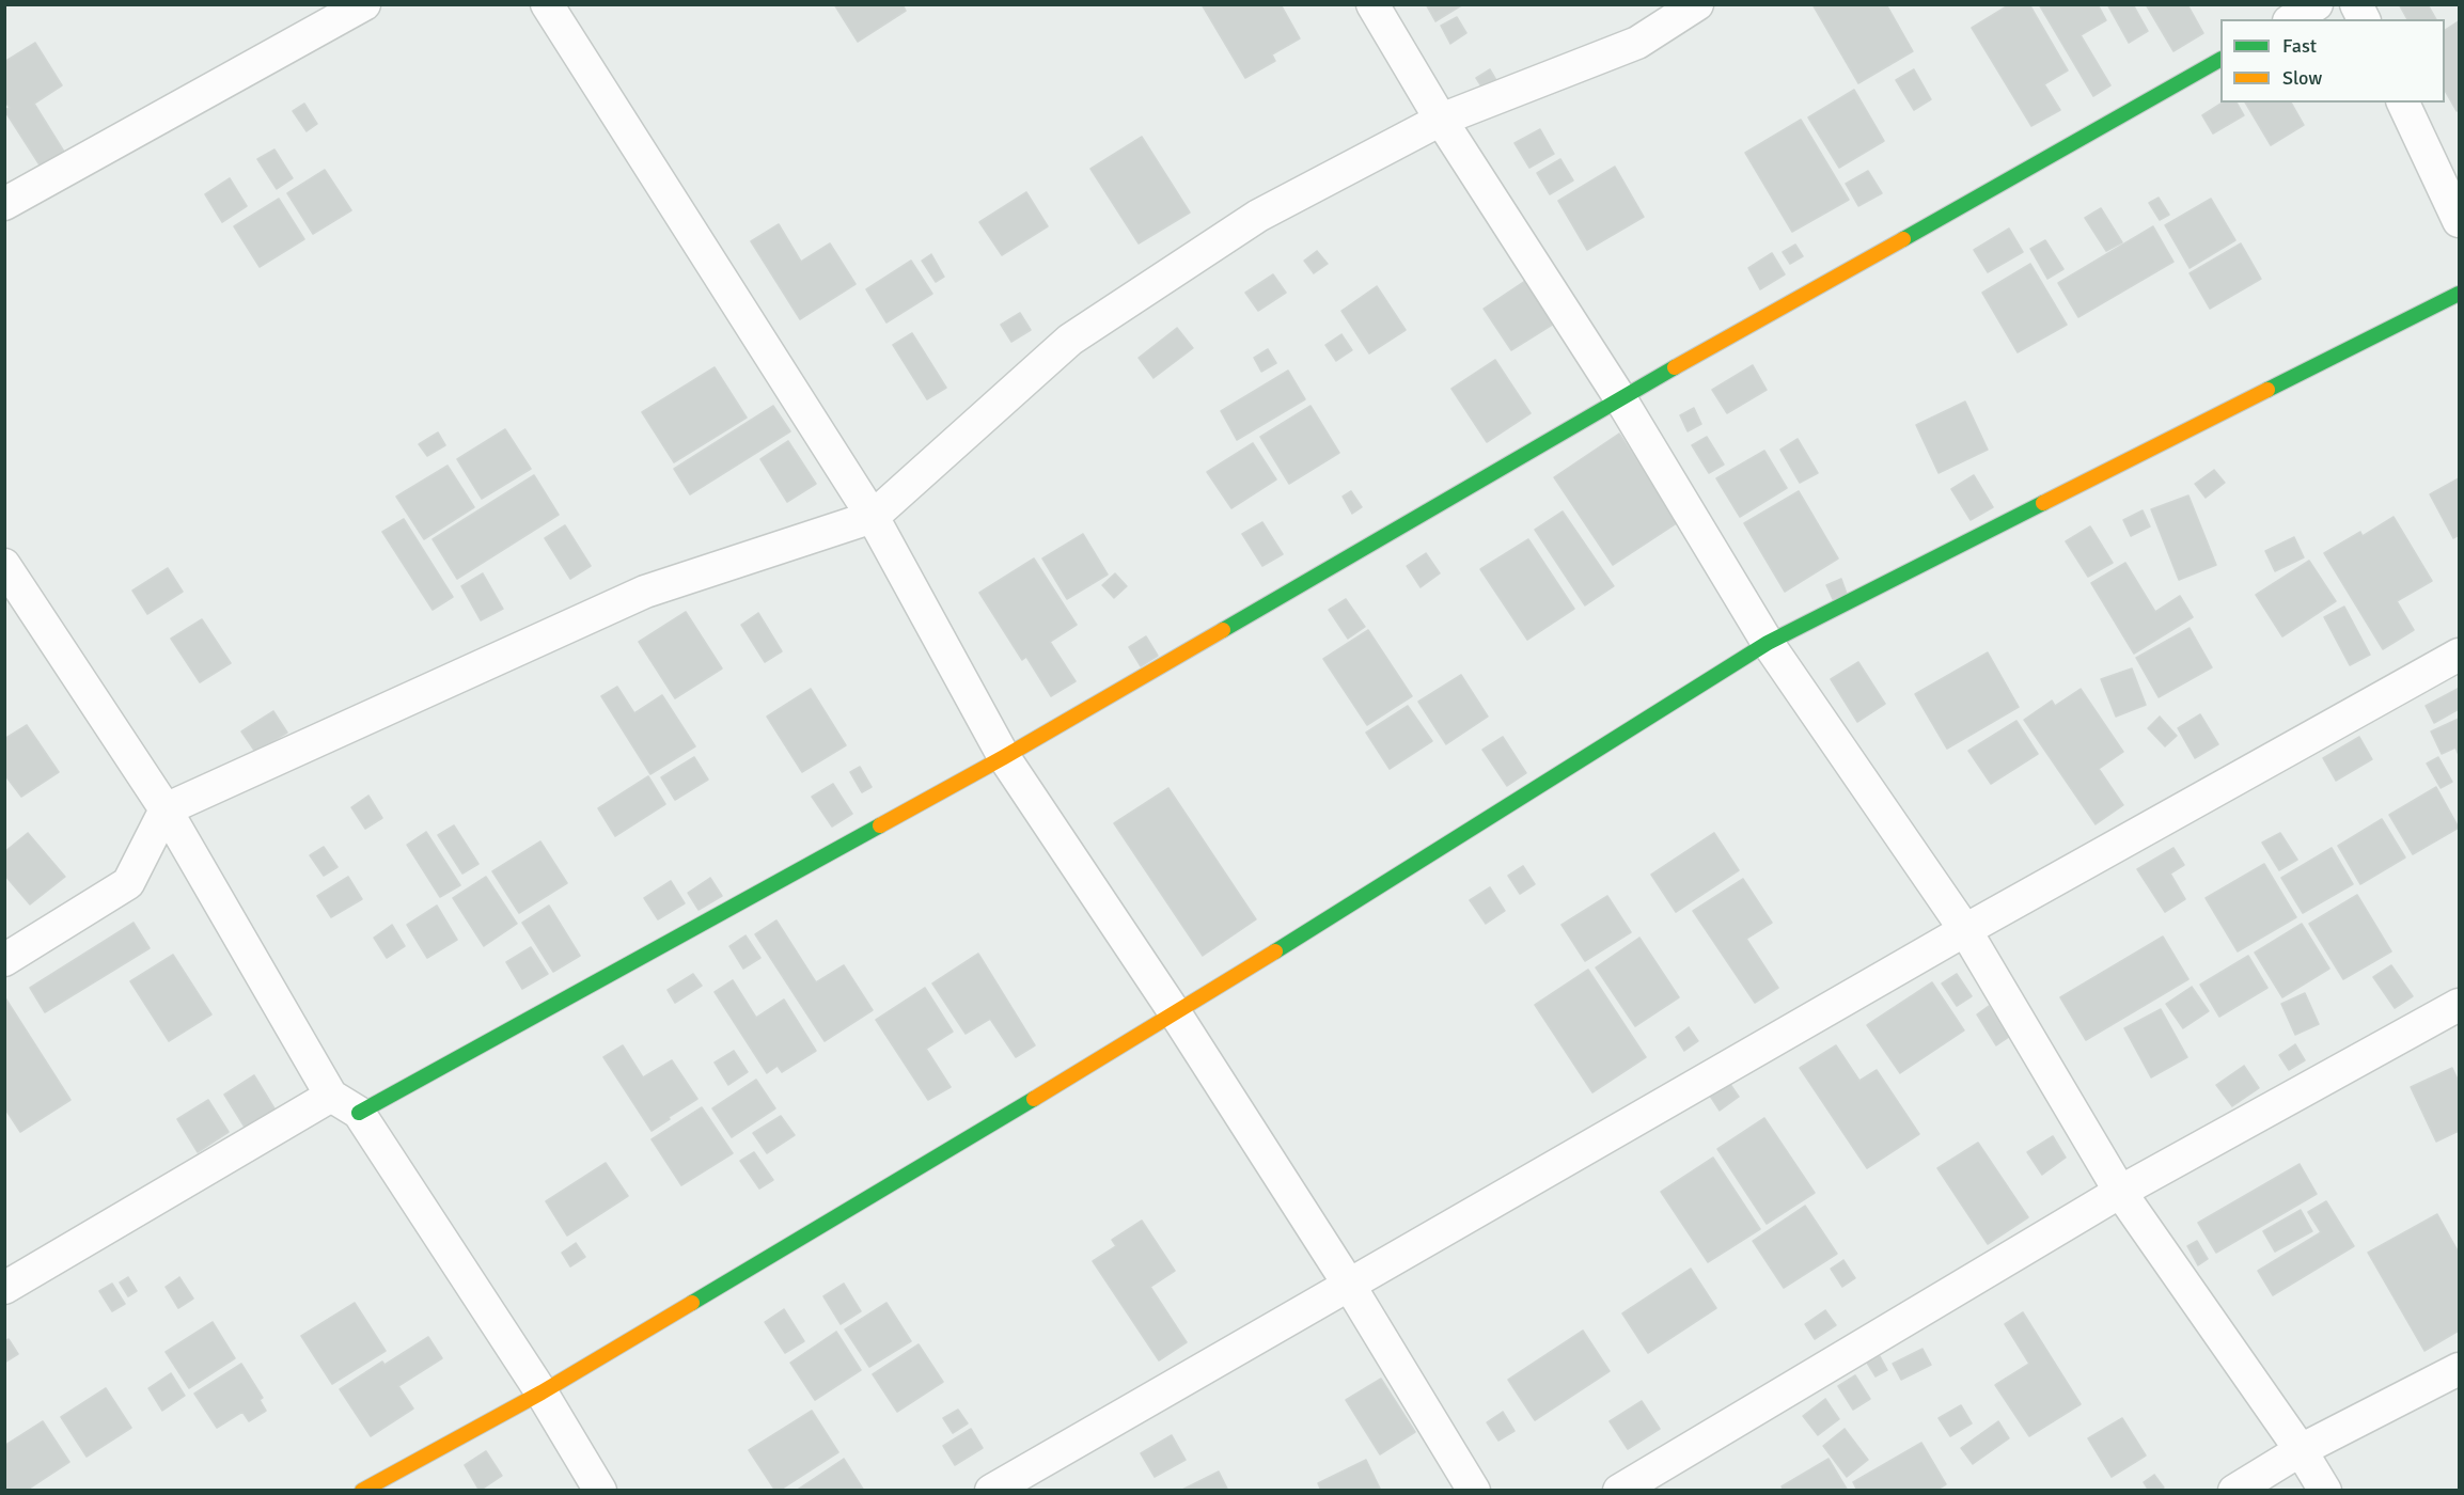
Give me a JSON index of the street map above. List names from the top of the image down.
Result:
{
  "legend": ["Fast", "Slow"]
}
